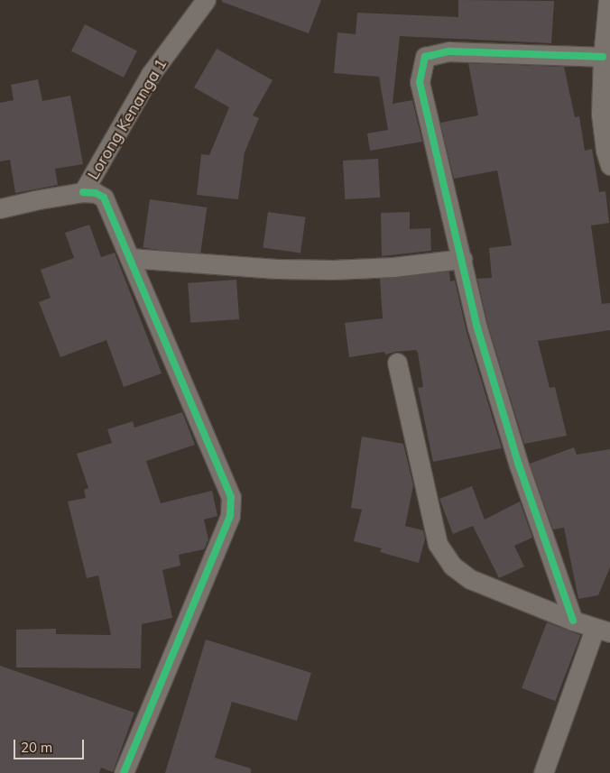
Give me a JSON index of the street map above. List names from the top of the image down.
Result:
{
  "streets": {
    "street": ["Lorong Kenanga 1"]
  },
  "scale_bar": "20 m"
}
